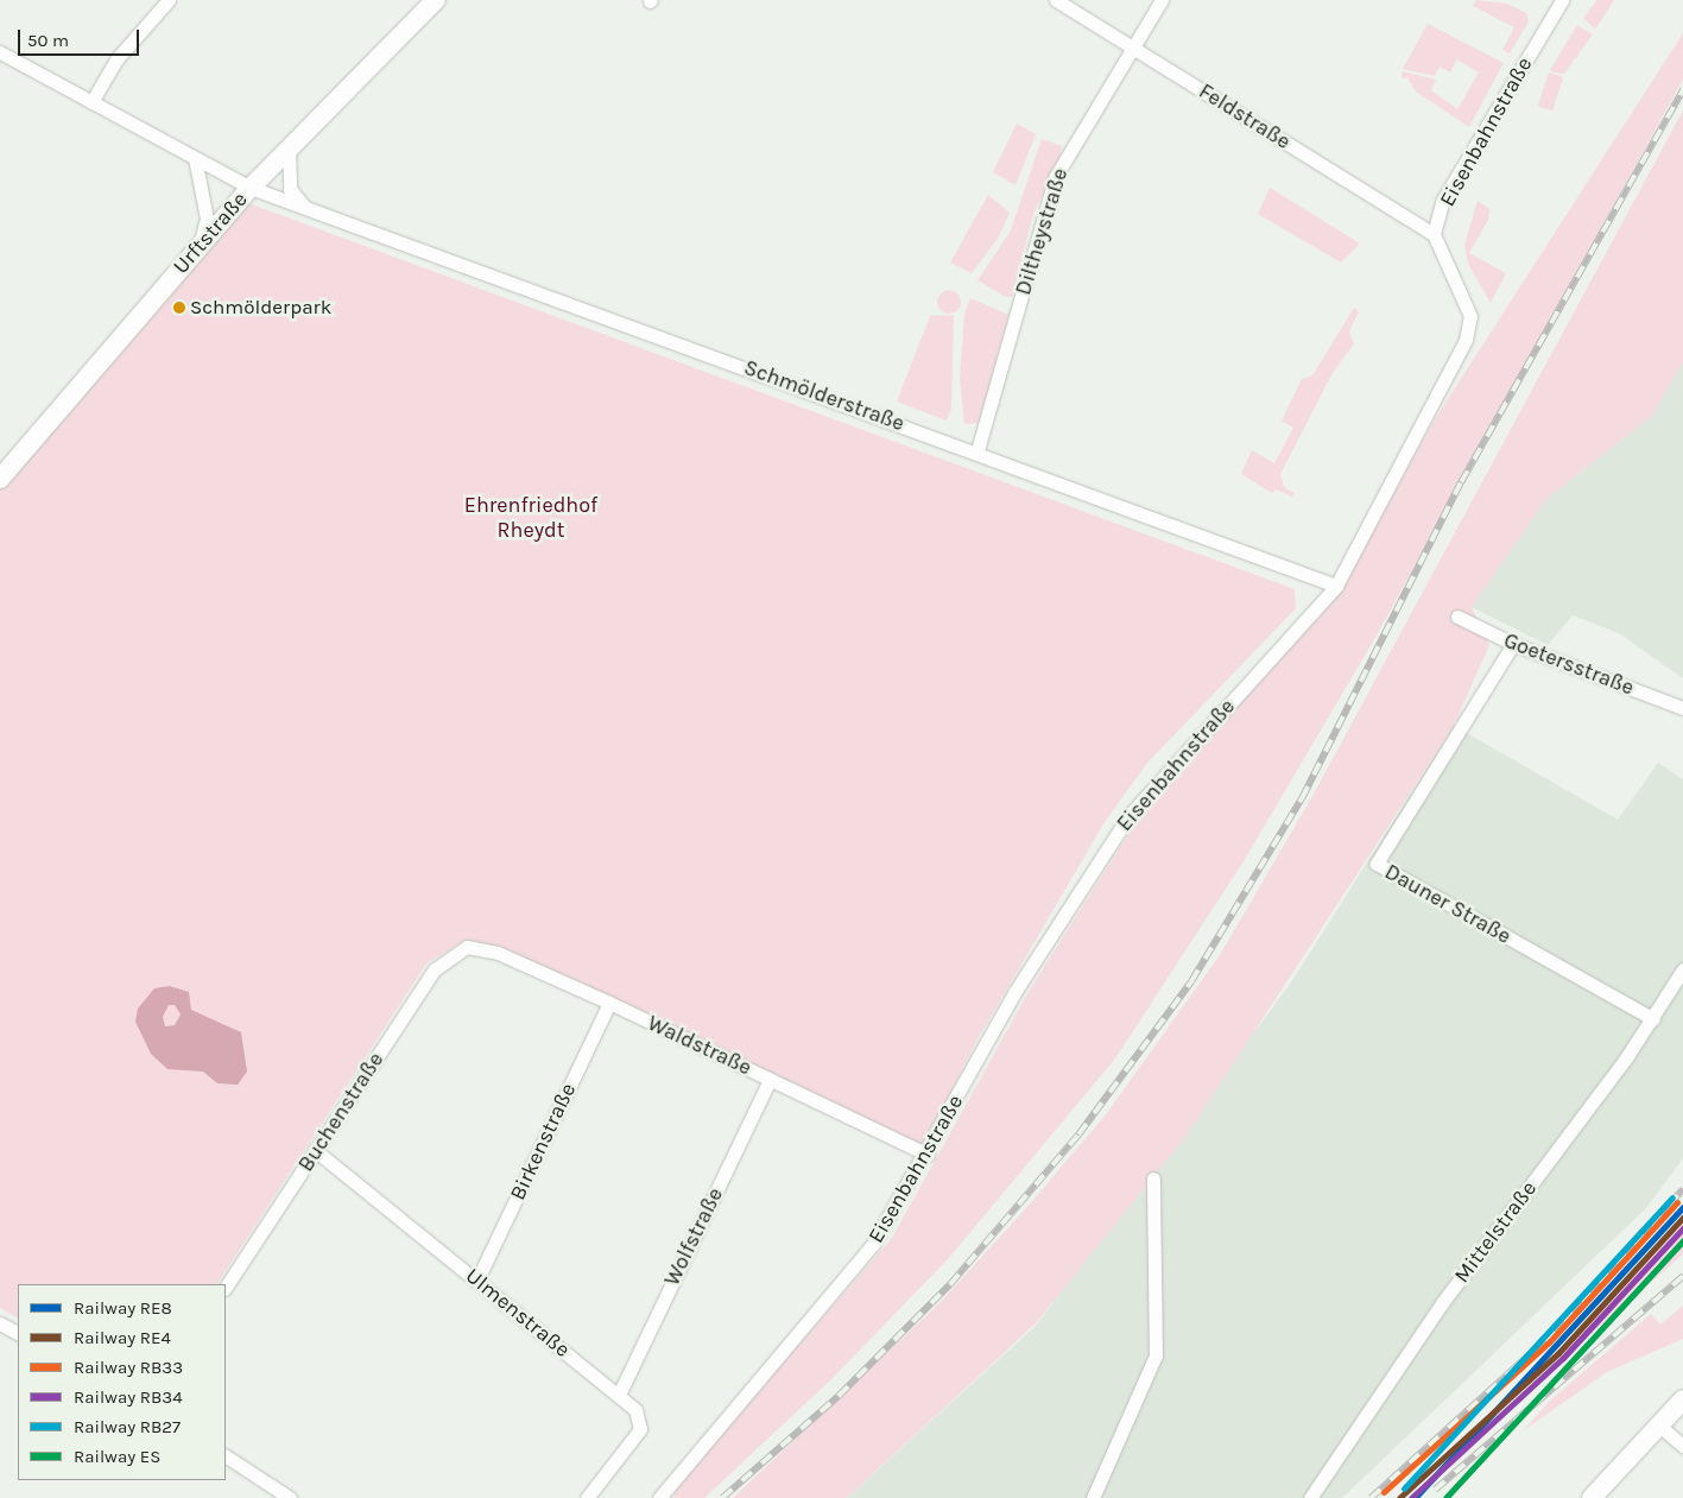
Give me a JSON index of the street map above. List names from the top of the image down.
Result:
{
  "streets": {
    "street": [
      "Feldstraße",
      "Eisenbahnstraße",
      "Diltheystraße",
      "Urftstraße",
      "Schmölderstraße",
      "Goetersstraße",
      "Dauner Straße",
      "Waldstraße",
      "Buchenstraße",
      "Birkenstraße",
      "Mittelstraße",
      "Wolfstraße",
      "Ulmenstraße"
    ]
  },
  "crossings": [
    ["Feldstraße", "Eisenbahnstraße"],
    ["Feldstraße", "Diltheystraße"],
    ["Eisenbahnstraße", "Schmölderstraße"],
    ["Eisenbahnstraße", "Waldstraße"],
    ["Diltheystraße", "Schmölderstraße"],
    ["Urftstraße", "Schmölderstraße"],
    ["Goetersstraße", "Dauner Straße"],
    ["Dauner Straße", "Mittelstraße"],
    ["Waldstraße", "Buchenstraße"],
    ["Waldstraße", "Birkenstraße"],
    ["Waldstraße", "Wolfstraße"],
    ["Buchenstraße", "Ulmenstraße"],
    ["Birkenstraße", "Ulmenstraße"],
    ["Wolfstraße", "Ulmenstraße"]
  ],
  "parks": ["Ehrenfriedhof Rheydt"],
  "places": ["Schmölderpark"],
  "lines": [
    "rail line RB27",
    "rail line RB33",
    "rail line RE8",
    "rail line RE4",
    "rail line RB34",
    "rail line ES"
  ],
  "legend": [
    "Railway RE8",
    "Railway RE4",
    "Railway RB33",
    "Railway RB34",
    "Railway RB27",
    "Railway ES"
  ],
  "scale_bar": "50 m"
}
